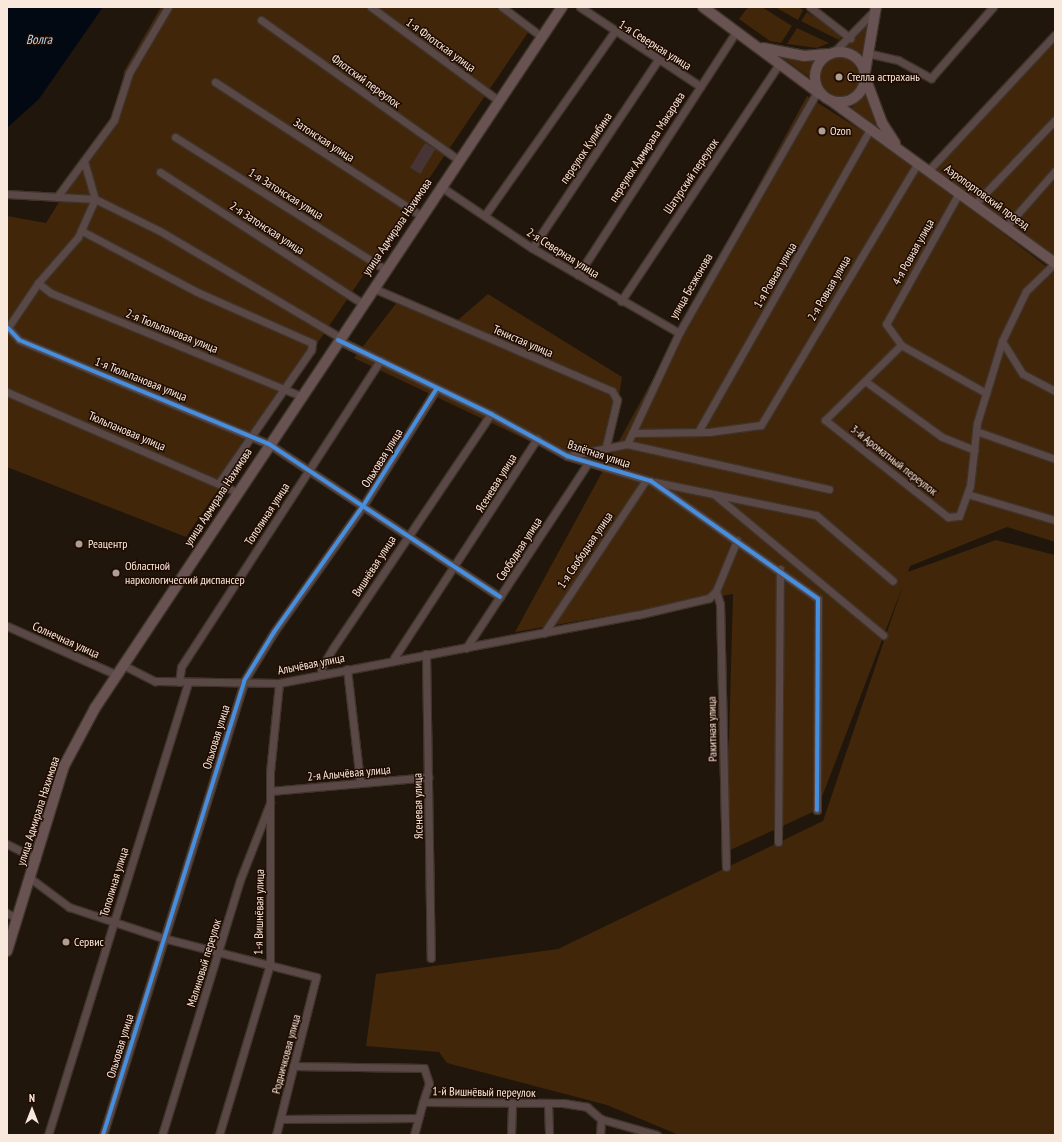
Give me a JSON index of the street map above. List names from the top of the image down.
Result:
{
  "streets": {
    "main road": ["Аэропортовский проезд", "улица Адмирала Нахимова"],
    "street": [
      "1-я Флотская улица",
      "1-я Северная улица",
      "Флотский переулок",
      "Затонская улица",
      "переулок Адмирала Макарова",
      "переулок Кулибина",
      "Шатурский переулок",
      "1-я Затонская улица",
      "2-я Затонская улица",
      "4-я Ровная улица",
      "2-я Северная улица",
      "1-я Ровная улица",
      "улица Безжонова",
      "2-я Ровная улица",
      "2-я Тюльпановая улица",
      "Тенистая улица",
      "1-я Тюльпановая улица",
      "Тюльпановая улица",
      "Взлётная улица",
      "Ольховая улица",
      "3-й Ароматный переулок",
      "Ясеневая улица",
      "Тополиная улица",
      "Свободная улица",
      "1-я Свободная улица",
      "Вишнёвая улица",
      "Солнечная улица",
      "Алычёвая улица",
      "Ракитная улица",
      "2-я Алычёвая улица",
      "1-я Вишнёвая улица",
      "Малиновый переулок",
      "Родничковая улица",
      "1-й Вишнёвый переулок"
    ]
  },
  "crossings": [
    ["1-я Флотская улица", "улица Адмирала Нахимова"],
    ["1-я Северная улица", "переулок Адмирала Макарова"],
    ["1-я Северная улица", "переулок Кулибина"],
    ["Флотский переулок", "улица Адмирала Нахимова"],
    ["Затонская улица", "улица Адмирала Нахимова"],
    ["переулок Адмирала Макарова", "2-я Северная улица"],
    ["переулок Кулибина", "2-я Северная улица"],
    ["Шатурский переулок", "Аэропортовский проезд"],
    ["Шатурский переулок", "2-я Северная улица"],
    ["1-я Затонская улица", "улица Адмирала Нахимова"],
    ["Аэропортовский проезд", "4-я Ровная улица"],
    ["Аэропортовский проезд", "1-я Ровная улица"],
    ["Аэропортовский проезд", "улица Безжонова"],
    ["Аэропортовский проезд", "2-я Ровная улица"],
    ["улица Адмирала Нахимова", "2-я Затонская улица"],
    ["улица Адмирала Нахимова", "2-я Северная улица"],
    ["улица Адмирала Нахимова", "2-я Тюльпановая улица"],
    ["улица Адмирала Нахимова", "Тенистая улица"],
    ["улица Адмирала Нахимова", "1-я Тюльпановая улица"],
    ["улица Адмирала Нахимова", "Тюльпановая улица"],
    ["улица Адмирала Нахимова", "Взлётная улица"],
    ["улица Адмирала Нахимова", "Солнечная улица"],
    ["улица Адмирала Нахимова", "Алычёвая улица"],
    ["2-я Северная улица", "улица Безжонова"],
    ["1-я Ровная улица", "2-я Ровная улица"],
    ["1-я Тюльпановая улица", "Ольховая улица"],
    ["1-я Тюльпановая улица", "Ясеневая улица"],
    ["1-я Тюльпановая улица", "Тополиная улица"],
    ["1-я Тюльпановая улица", "Свободная улица"],
    ["1-я Тюльпановая улица", "Вишнёвая улица"],
    ["Взлётная улица", "Ольховая улица"],
    ["Взлётная улица", "Ясеневая улица"],
    ["Взлётная улица", "Тополиная улица"],
    ["Взлётная улица", "Свободная улица"],
    ["Взлётная улица", "1-я Свободная улица"],
    ["Взлётная улица", "Вишнёвая улица"],
    ["Ольховая улица", "Алычёвая улица"],
    ["Ясеневая улица", "Алычёвая улица"],
    ["Ясеневая улица", "2-я Алычёвая улица"],
    ["Тополиная улица", "Алычёвая улица"],
    ["Свободная улица", "Алычёвая улица"],
    ["1-я Свободная улица", "Алычёвая улица"],
    ["Вишнёвая улица", "Алычёвая улица"],
    ["Алычёвая улица", "Ракитная улица"],
    ["Алычёвая улица", "1-я Вишнёвая улица"],
    ["2-я Алычёвая улица", "1-я Вишнёвая улица"],
    ["2-я Алычёвая улица", "Малиновый переулок"],
    ["1-я Вишнёвая улица", "Малиновый переулок"],
    ["1-я Вишнёвая улица", "Родничковая улица"],
    ["Родничковая улица", "1-й Вишнёвый переулок"]
  ],
  "water": ["Волга"],
  "places": [
    "Стелла астрахань",
    "Ozon",
    "Реацентр",
    "Областной наркологический диспансер",
    "Сервис"
  ],
  "north": "top"
}
